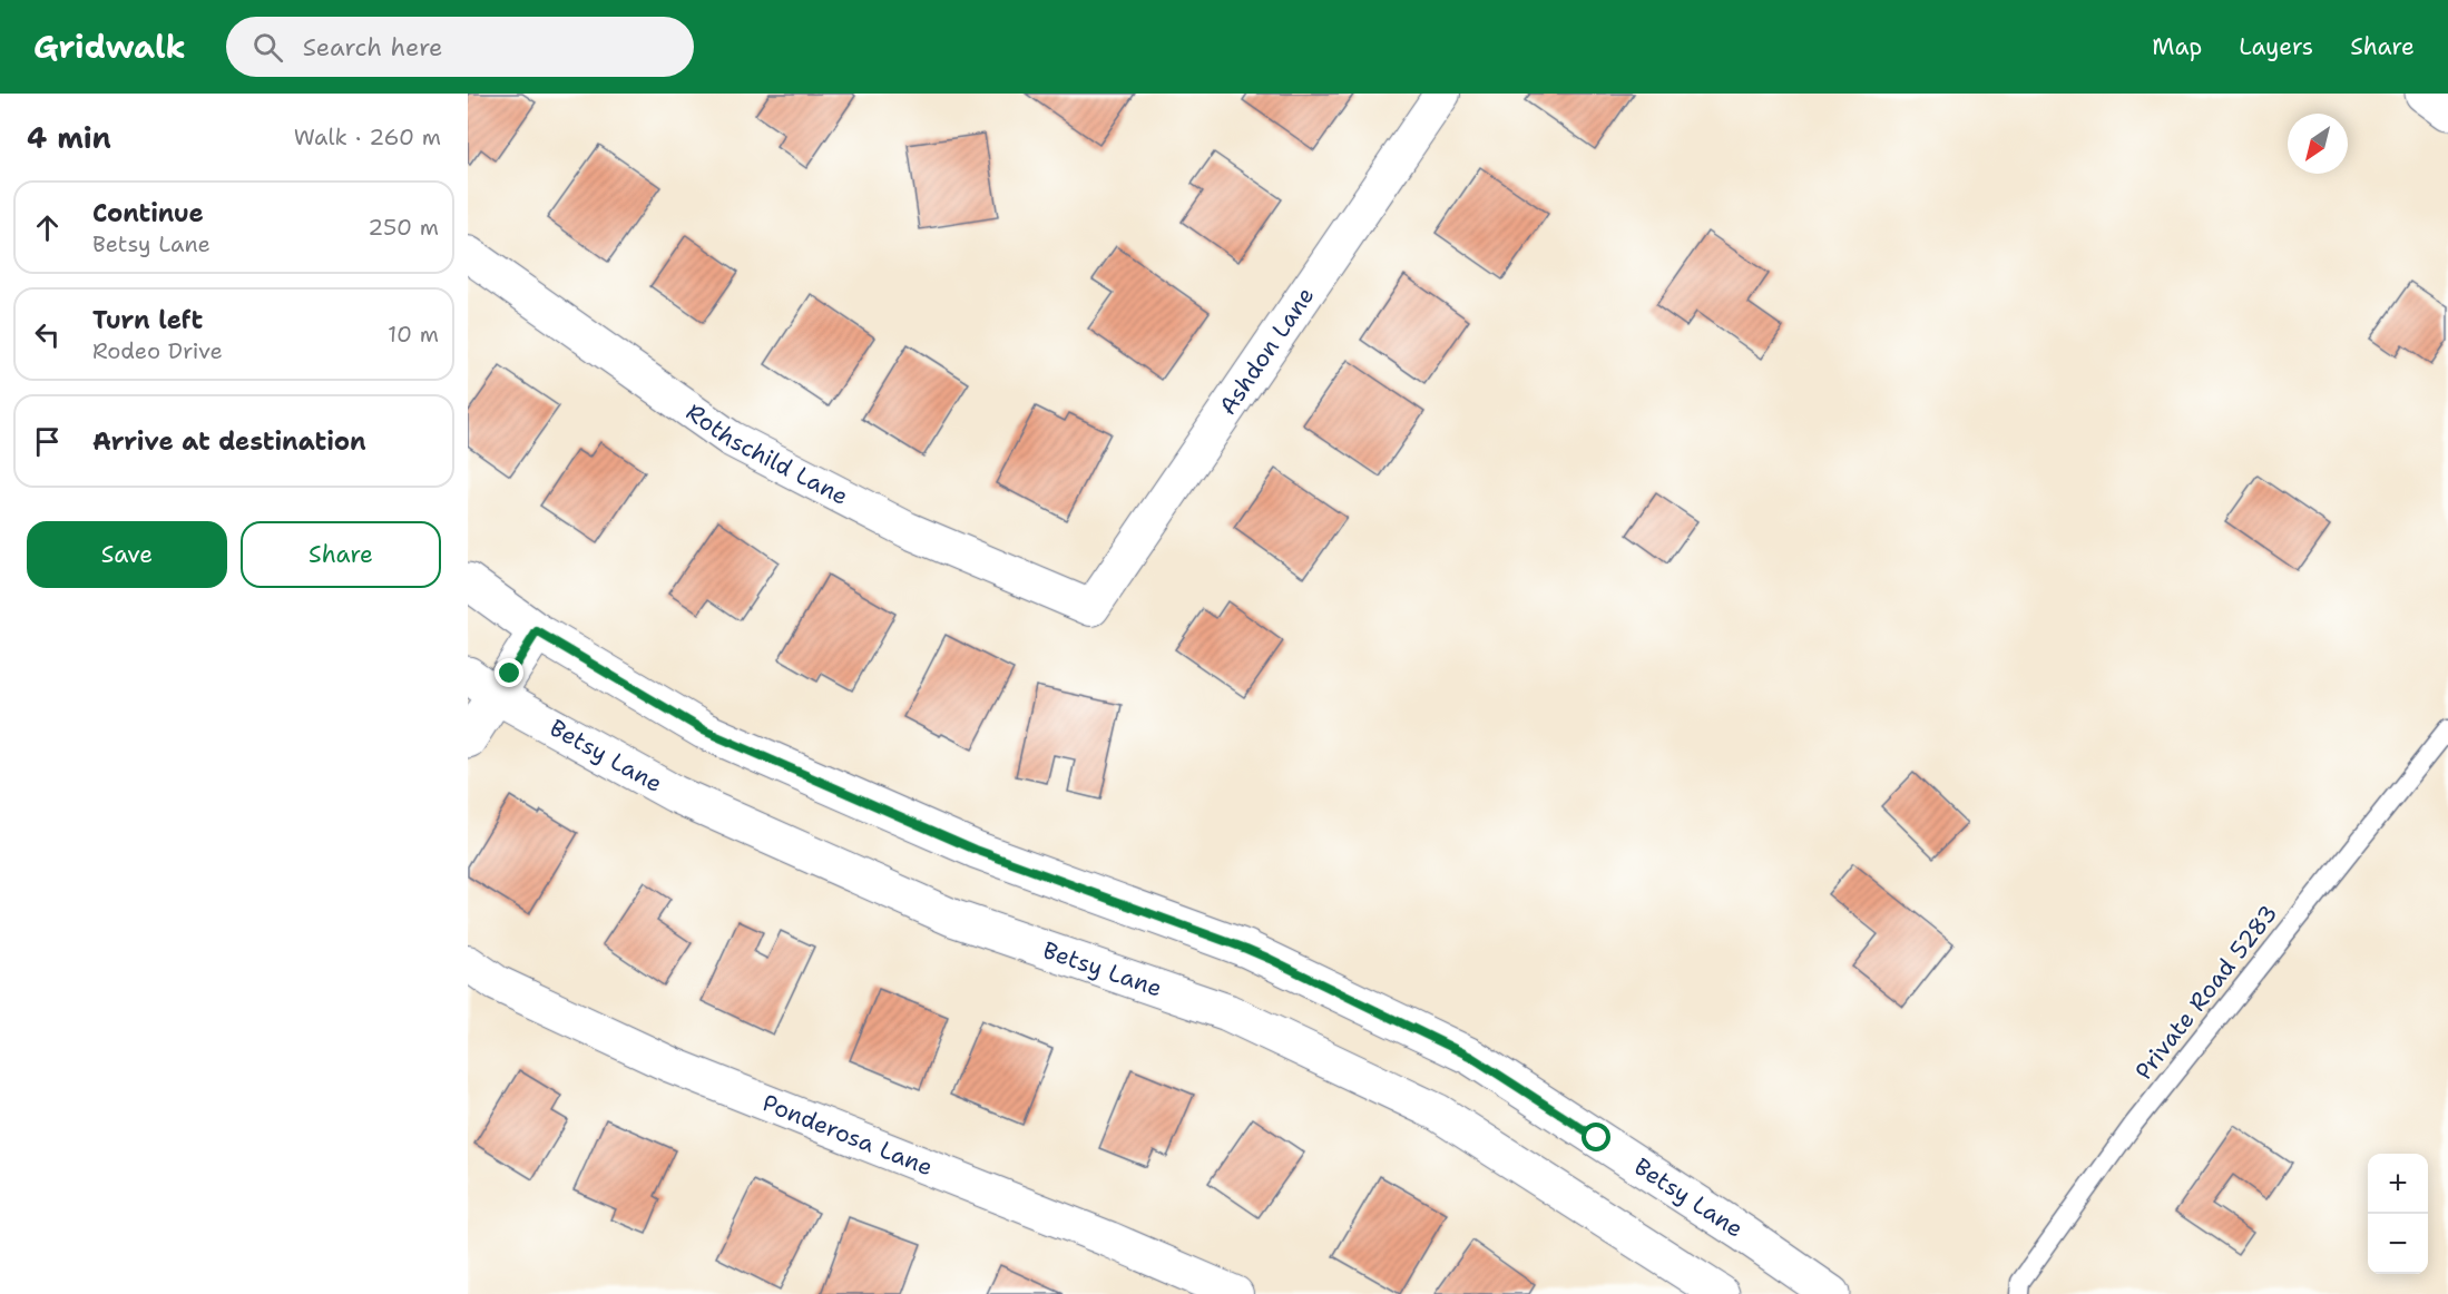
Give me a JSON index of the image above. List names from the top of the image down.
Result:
{
  "streets": {
    "main road": ["Betsy Lane"],
    "street": ["Ashdon Lane", "Rothschild Lane", "Ponderosa Lane"],
    "lane": ["Private Road 5283"]
  },
  "crossings": [
    ["Ashdon Lane", "Rothschild Lane"]
  ],
  "north": "bottom left",
  "page": {
    "header": "Gridwalk",
    "search": "Search here",
    "nav": ["Map", "Layers", "Share"],
    "heading": ["4 min", "Walk · 260 m"],
    "list": [
      ["Continue", "Betsy Lane", "250 m"],
      ["Turn left", "Rodeo Drive", "10 m"],
      "Arrive at destination"
    ],
    "buttons": ["Save", "Share"],
    "map_buttons": ["+", "−"]
  }
}
